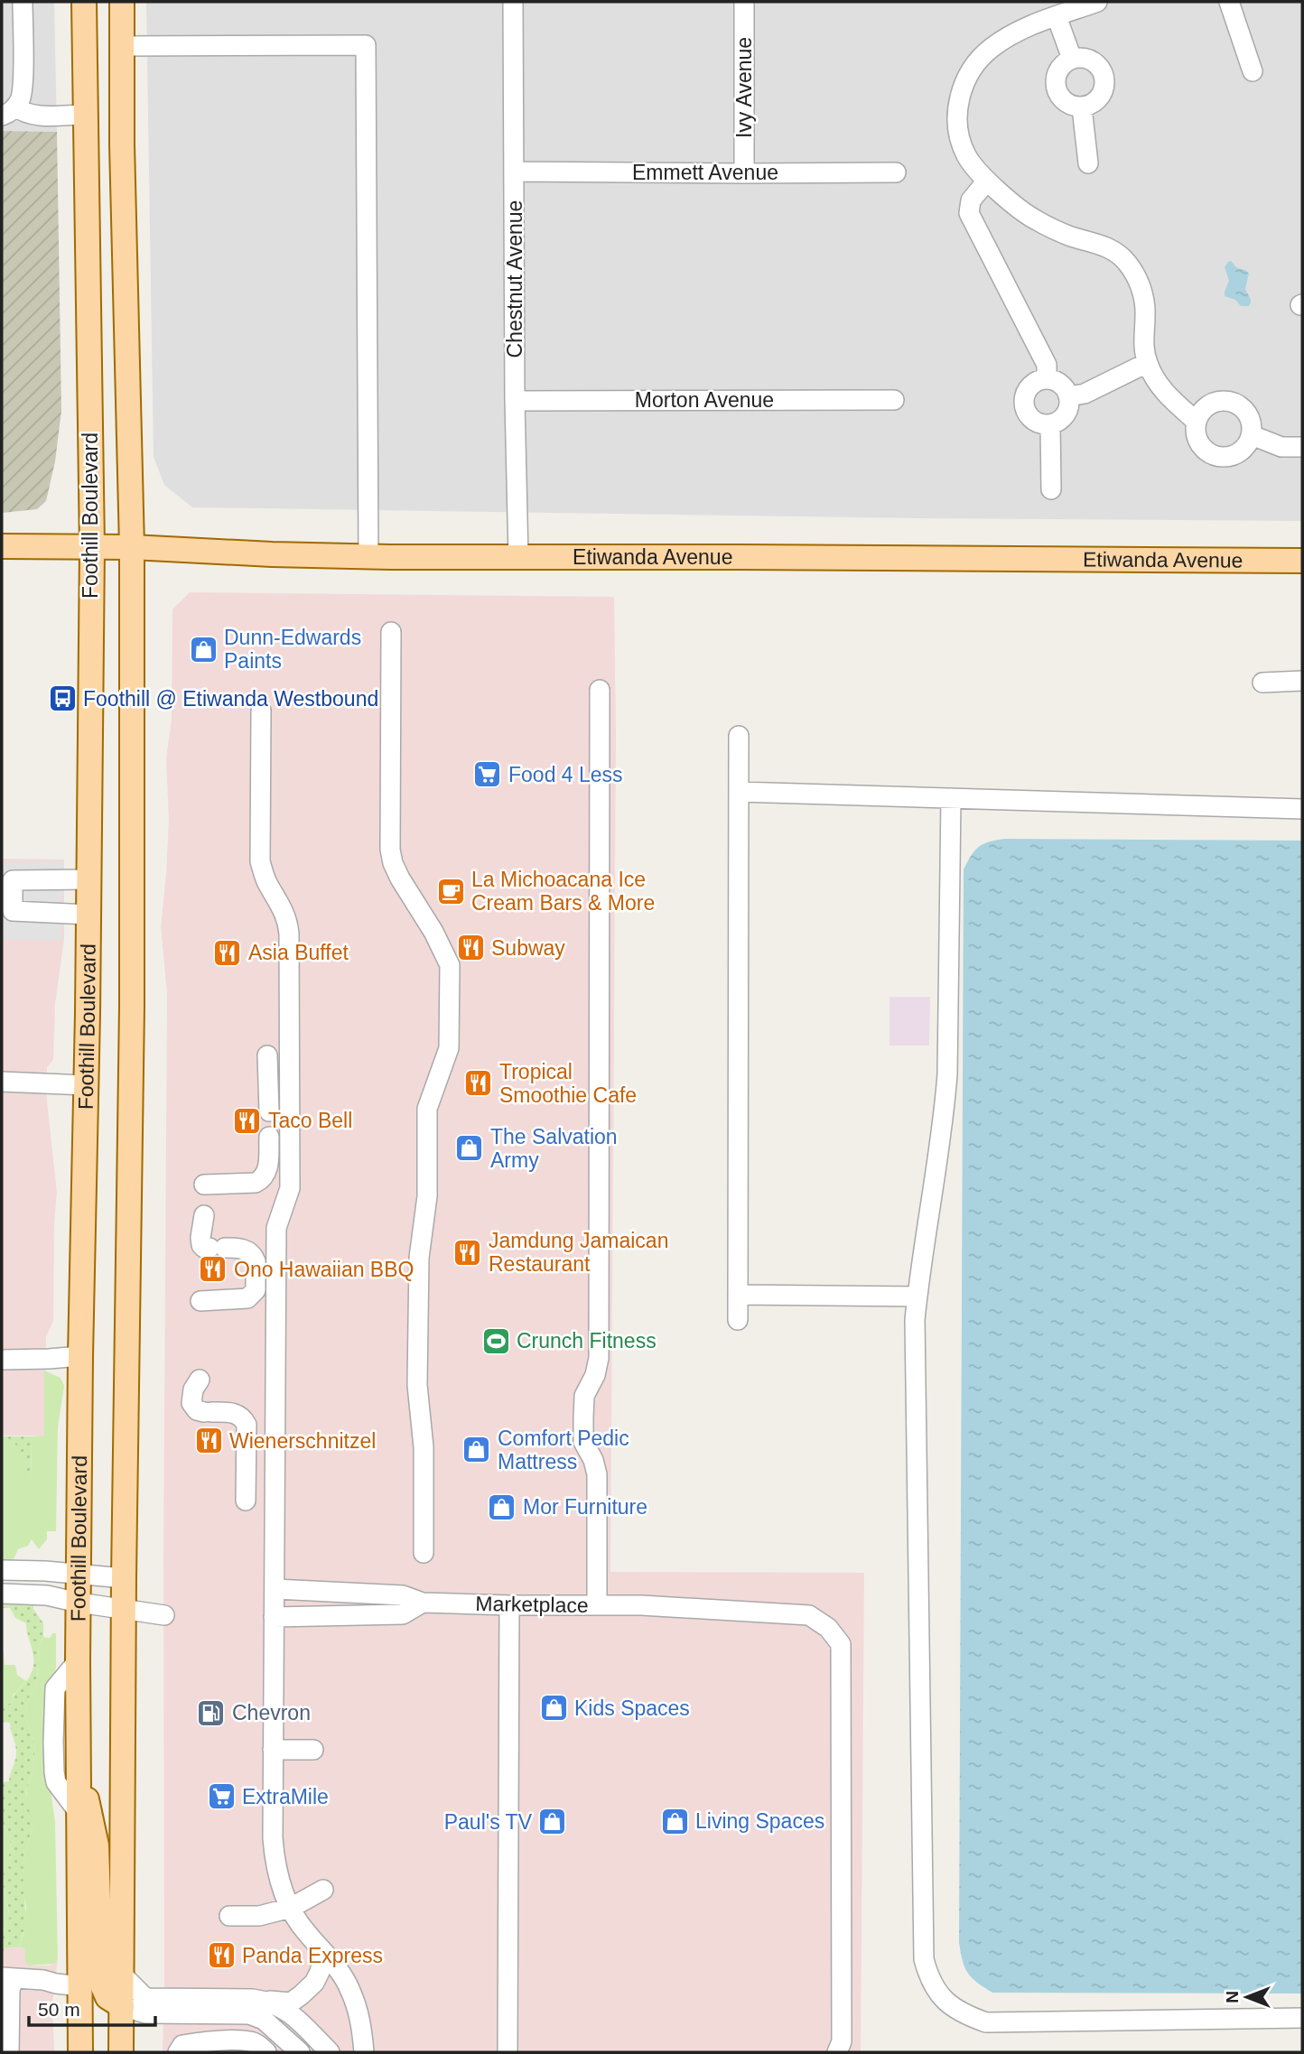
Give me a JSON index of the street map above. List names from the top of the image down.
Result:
{
  "streets": {
    "main road": ["Foothill Boulevard", "Etiwanda Avenue"],
    "street": [
      "Ivy Avenue",
      "Emmett Avenue",
      "Chestnut Avenue",
      "Morton Avenue",
      "Marketplace"
    ]
  },
  "crossings": [
    ["Ivy Avenue", "Emmett Avenue"],
    ["Emmett Avenue", "Chestnut Avenue"],
    ["Chestnut Avenue", "Morton Avenue"],
    ["Chestnut Avenue", "Etiwanda Avenue"],
    ["Foothill Boulevard", "Etiwanda Avenue"]
  ],
  "places": {
    "shop": [
      "Dunn-Edwards Paints",
      "The Salvation Army",
      "Comfort Pedic Mattress",
      "Mor Furniture",
      "Kids Spaces",
      "Living Spaces",
      "Paul's TV"
    ],
    "bus stop": ["Foothill @ Etiwanda Westbound"],
    "supermarket": ["Food 4 Less", "ExtraMile"],
    "cafe": ["La Michoacana Ice Cream Bars & More"],
    "restaurant": [
      "Subway",
      "Asia Buffet",
      "Tropical Smoothie Cafe",
      "Taco Bell",
      "Jamdung Jamaican Restaurant",
      "Ono Hawaiian BBQ",
      "Wienerschnitzel",
      "Panda Express"
    ],
    "sports": ["Crunch Fitness"],
    "fuel station": ["Chevron"]
  },
  "scale_bar": "50 m",
  "north": "left"
}
